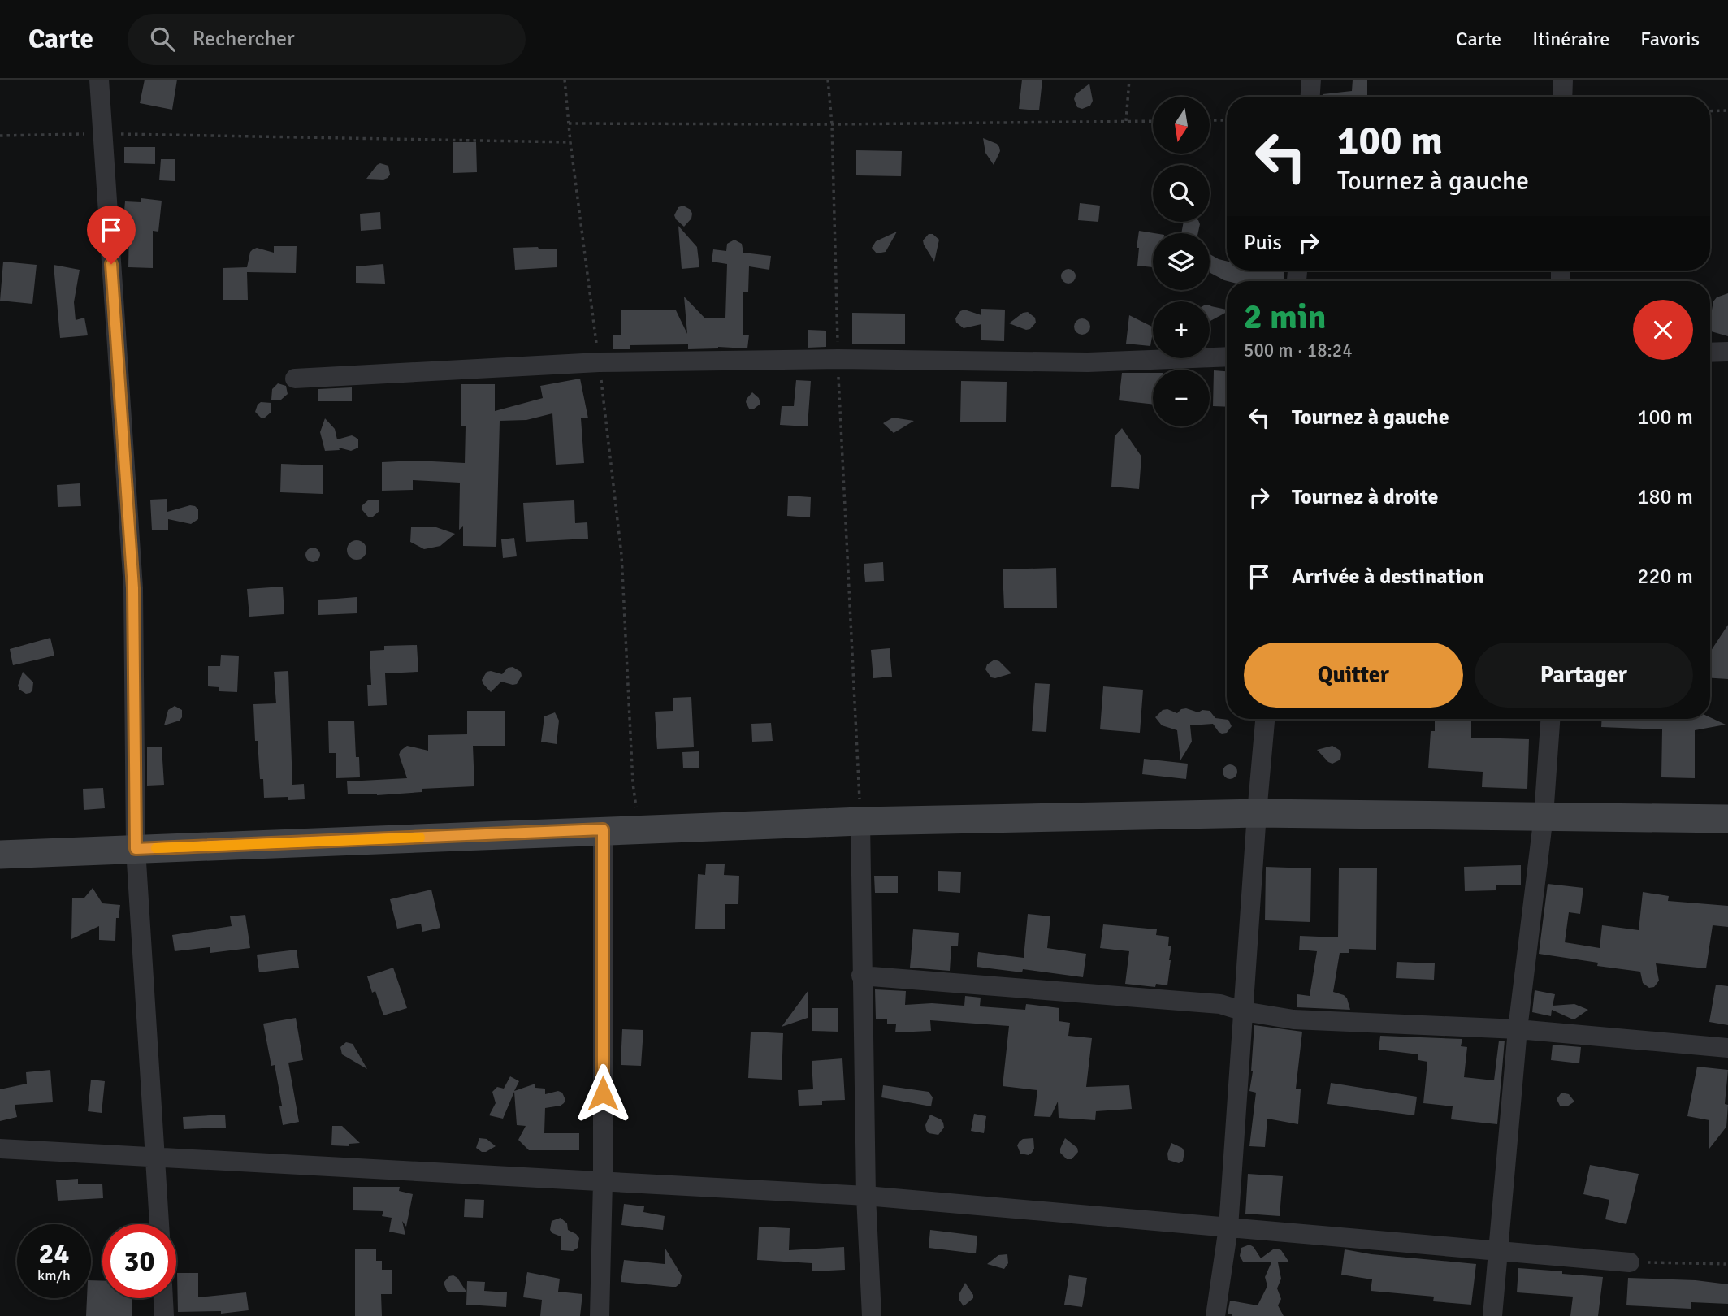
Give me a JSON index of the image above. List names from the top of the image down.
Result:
{
  "north": "bottom",
  "page": {
    "header": "Carte",
    "search": "Rechercher",
    "nav": ["Carte", "Itinéraire", "Favoris"],
    "map_buttons": ["+", "−"],
    "turn": ["100 m", "Tournez à gauche"],
    "then": "Puis",
    "heading": ["2 min", "500 m · 18:24"],
    "list": [
      {
        "name": "Tournez à gauche",
        "value": "100 m"
      },
      {
        "name": "Tournez à droite",
        "value": "180 m"
      },
      {
        "name": "Arrivée à destination",
        "value": "220 m"
      }
    ],
    "buttons": ["Quitter", "Partager"],
    "speed": "24 km/h",
    "limit": "30"
  }
}
